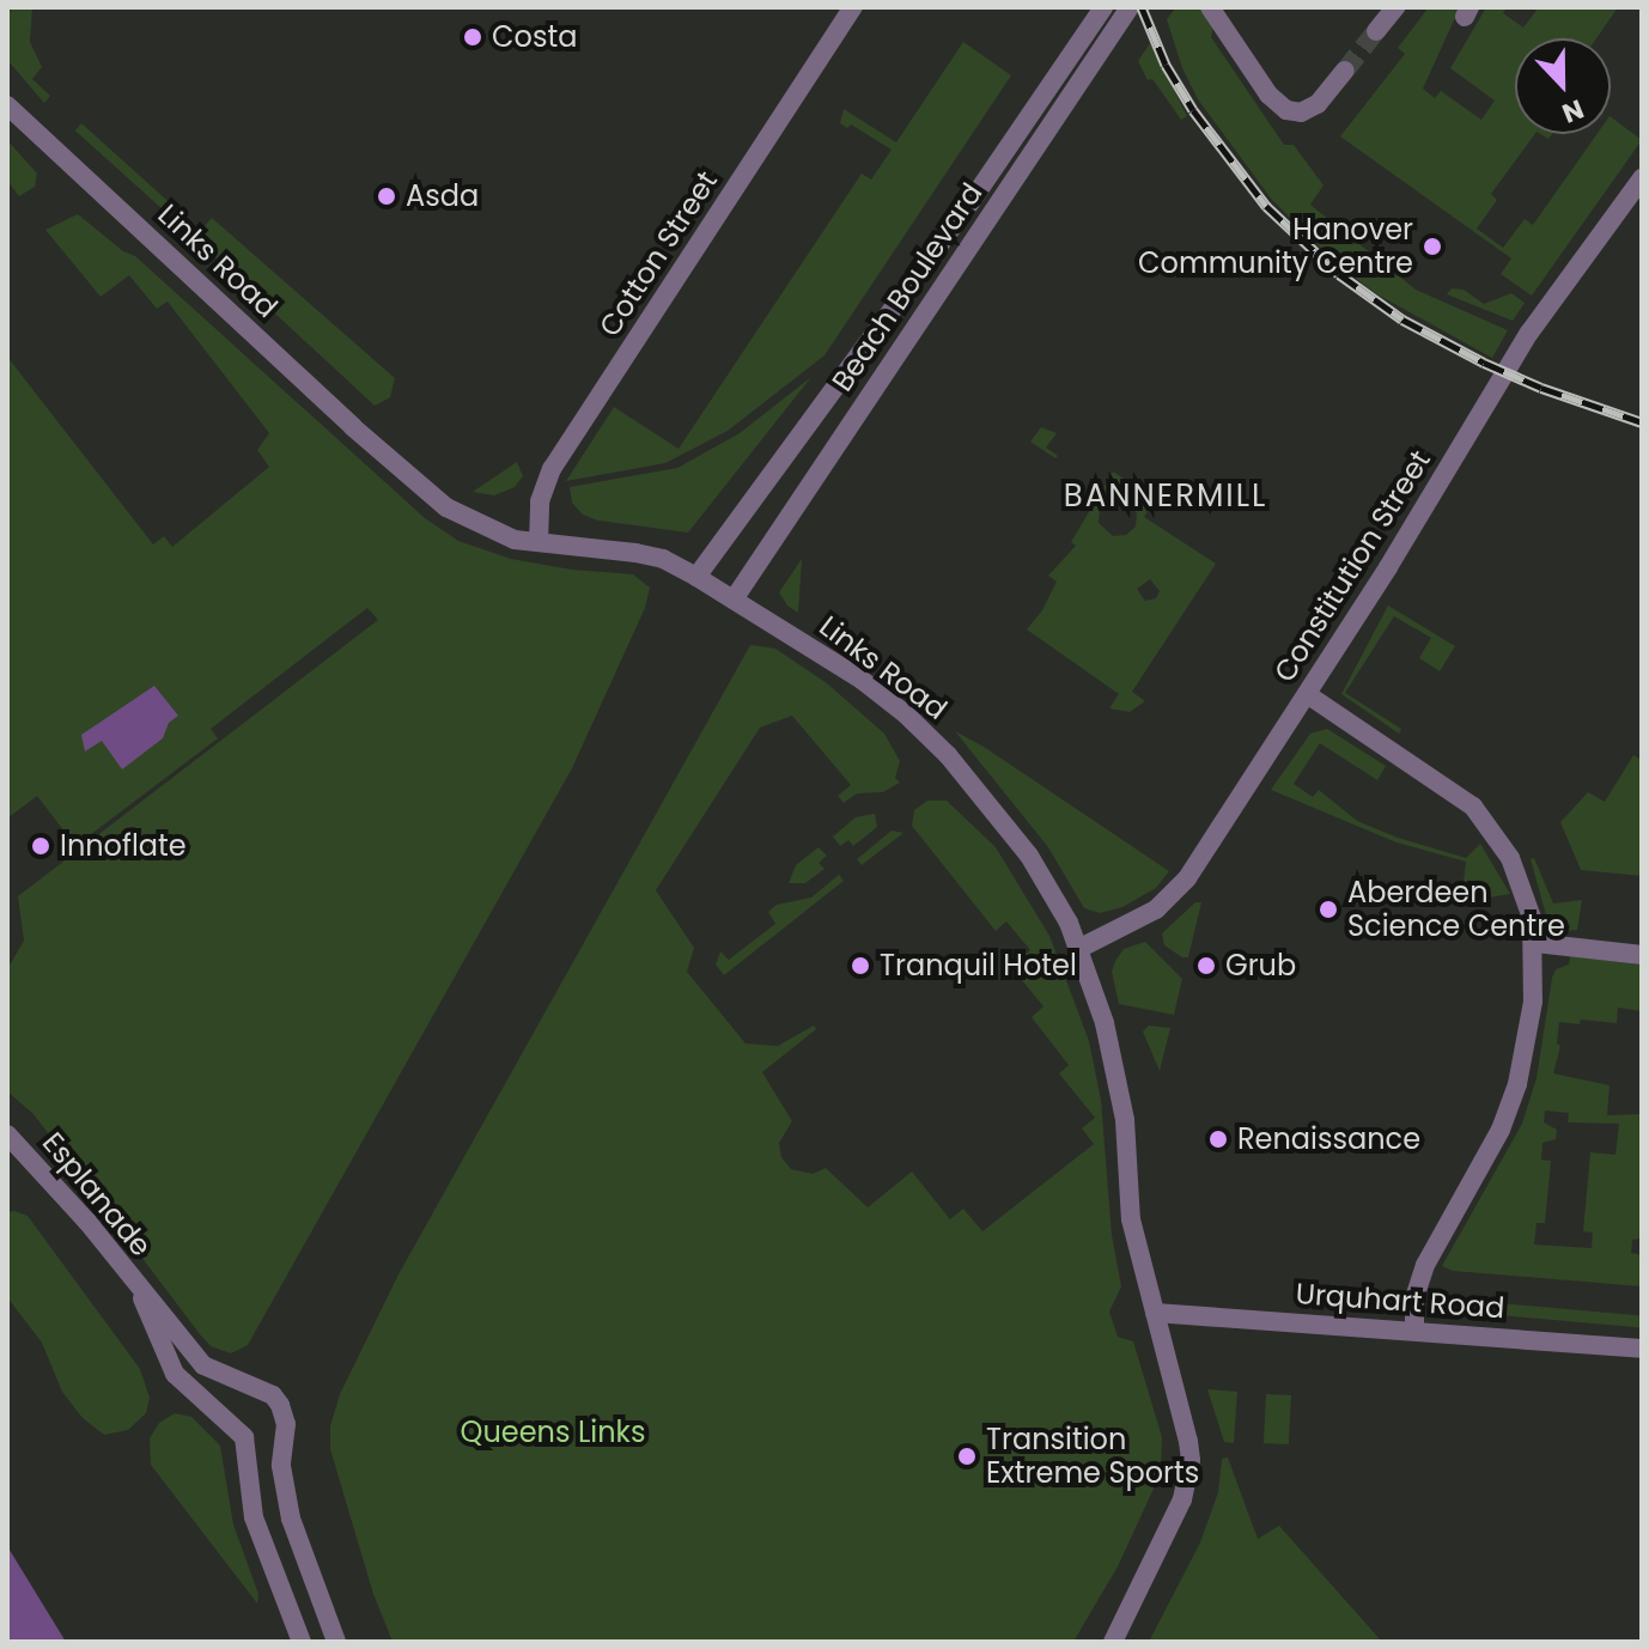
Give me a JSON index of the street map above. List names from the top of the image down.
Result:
{
  "streets": {
    "street": [
      "Cotton Street",
      "Links Road",
      "Beach Boulevard",
      "Constitution Street",
      "Esplanade",
      "Urquhart Road"
    ]
  },
  "crossings": [
    ["Cotton Street", "Links Road"],
    ["Links Road", "Beach Boulevard"],
    ["Links Road", "Constitution Street"],
    ["Links Road", "Urquhart Road"]
  ],
  "districts": ["BANNERMILL"],
  "parks": ["Queens Links"],
  "places": [
    "Costa",
    "Asda",
    "Hanover Community Centre",
    "Innoflate",
    "Aberdeen Science Centre",
    "Tranquil Hotel",
    "Grub",
    "Renaissance",
    "Transition Extreme Sports"
  ],
  "north": "bottom"
}
